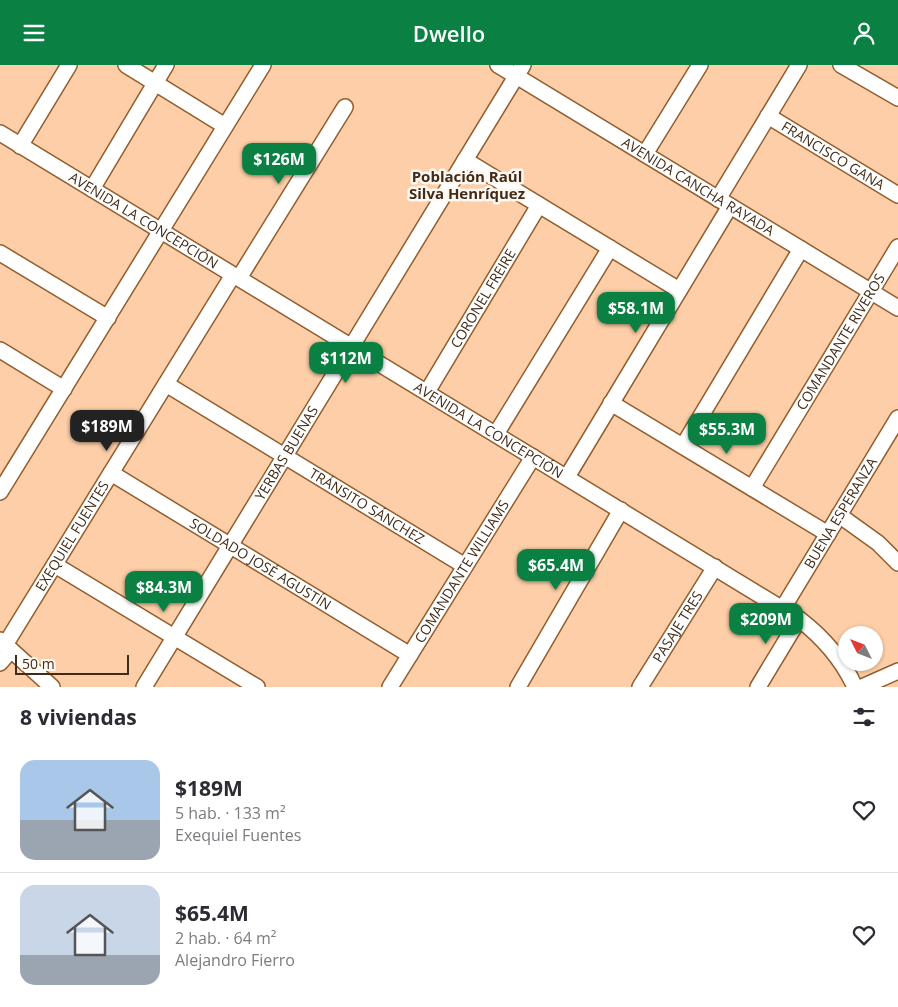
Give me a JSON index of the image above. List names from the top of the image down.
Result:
{
  "streets": {
    "street": [
      "FRANCISCO GANA",
      "AVENIDA CANCHA RAYADA",
      "AVENIDA LA CONCEPCIÓN",
      "CORONEL FREIRE",
      "COMANDANTE RIVEROS",
      "YERBAS BUENAS",
      "TRÁNSITO SÁNCHEZ",
      "BUENA ESPERANZA",
      "EXEQUIEL FUENTES",
      "SOLDADO JOSÉ AGUSTÍN",
      "COMANDANTE WILLIAMS",
      "PASAJE TRES"
    ]
  },
  "crossings": [
    ["AVENIDA CANCHA RAYADA", "COMANDANTE RIVEROS"],
    ["AVENIDA CANCHA RAYADA", "YERBAS BUENAS"],
    ["AVENIDA LA CONCEPCIÓN", "CORONEL FREIRE"],
    ["AVENIDA LA CONCEPCIÓN", "YERBAS BUENAS"],
    ["AVENIDA LA CONCEPCIÓN", "BUENA ESPERANZA"],
    ["AVENIDA LA CONCEPCIÓN", "EXEQUIEL FUENTES"],
    ["AVENIDA LA CONCEPCIÓN", "COMANDANTE WILLIAMS"],
    ["AVENIDA LA CONCEPCIÓN", "PASAJE TRES"],
    ["YERBAS BUENAS", "TRÁNSITO SÁNCHEZ"],
    ["YERBAS BUENAS", "SOLDADO JOSÉ AGUSTÍN"],
    ["TRÁNSITO SÁNCHEZ", "EXEQUIEL FUENTES"],
    ["TRÁNSITO SÁNCHEZ", "COMANDANTE WILLIAMS"],
    ["EXEQUIEL FUENTES", "SOLDADO JOSÉ AGUSTÍN"],
    ["SOLDADO JOSÉ AGUSTÍN", "COMANDANTE WILLIAMS"]
  ],
  "districts": ["Población Raúl Silva Henríquez"],
  "scale_bar": "50 m",
  "north": "top left",
  "page": {
    "header": "Dwello",
    "price": [
      "$126M",
      "$58.1M",
      "$112M",
      "$189M",
      "$55.3M",
      "$65.4M",
      "$84.3M",
      "$209M"
    ],
    "scale": "50 m",
    "heading": "8 viviendas",
    "list": [
      {
        "name": "$189M",
        "note": "5 hab. · 133 m² · Exequiel Fuentes"
      },
      {
        "name": "$65.4M",
        "note": "2 hab. · 64 m² · Alejandro Fierro"
      }
    ]
  }
}
